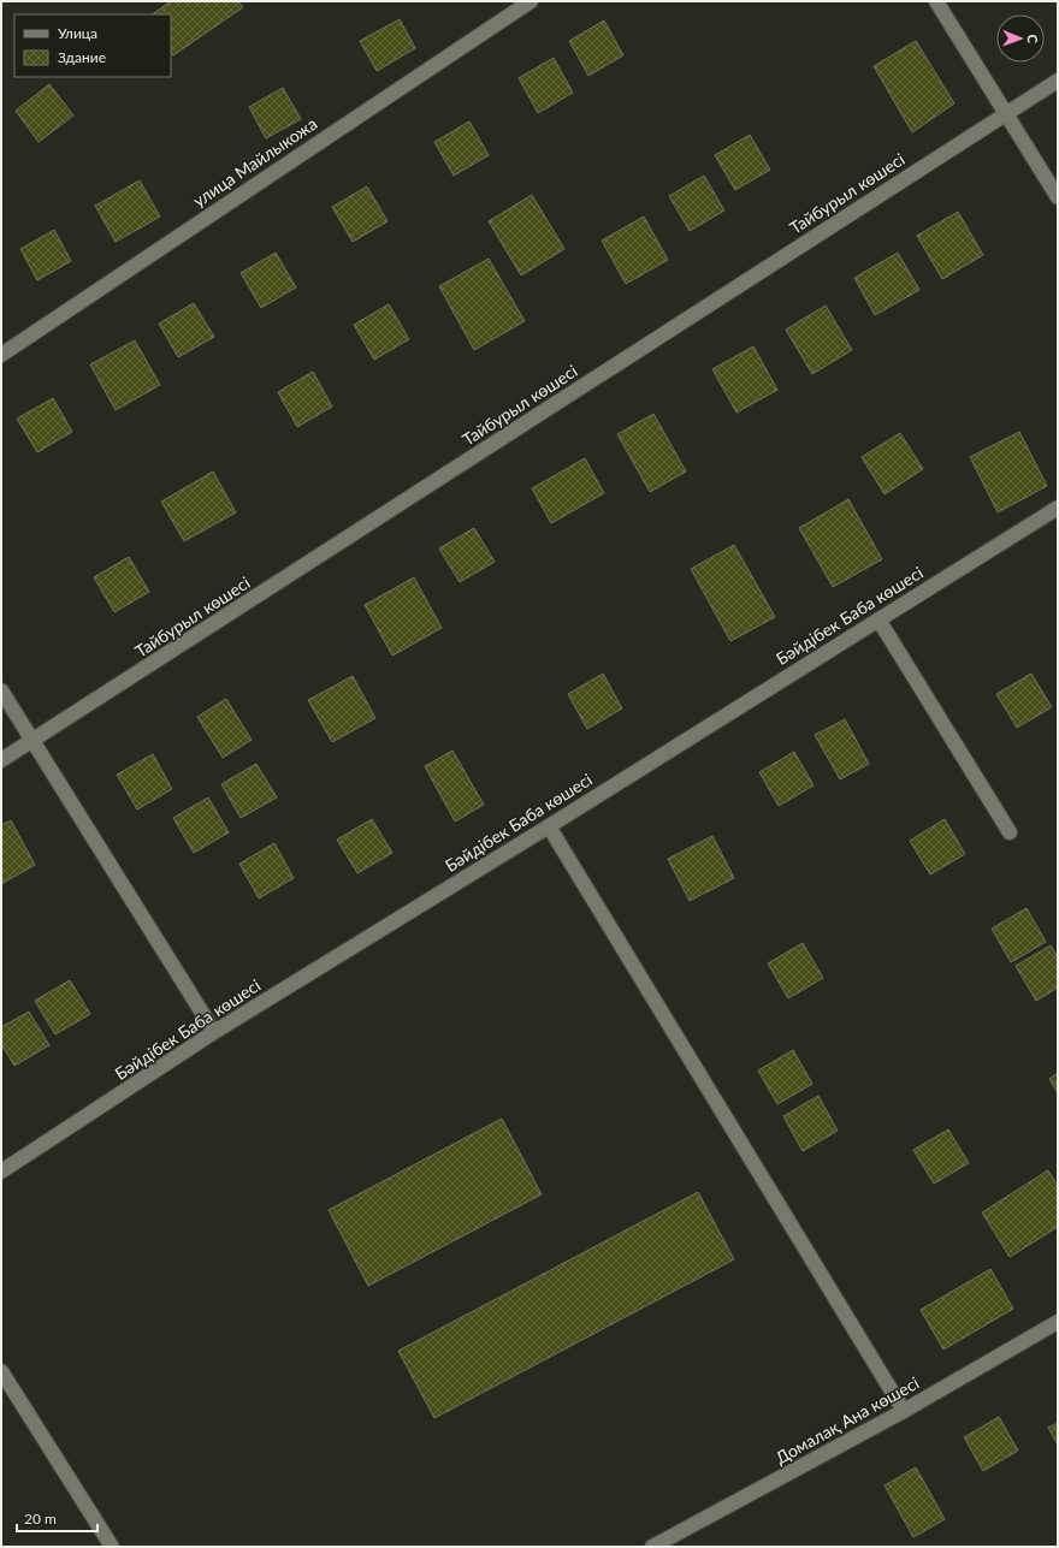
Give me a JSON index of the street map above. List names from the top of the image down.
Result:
{
  "streets": {
    "street": [
      "улица Майлыкожа",
      "Тайбурыл көшесі",
      "Бәйдібек Баба көшесі",
      "Домалақ Ана көшесі"
    ]
  },
  "legend": ["Улица", "Здание"],
  "scale_bar": "20 m",
  "north": "right"
}
